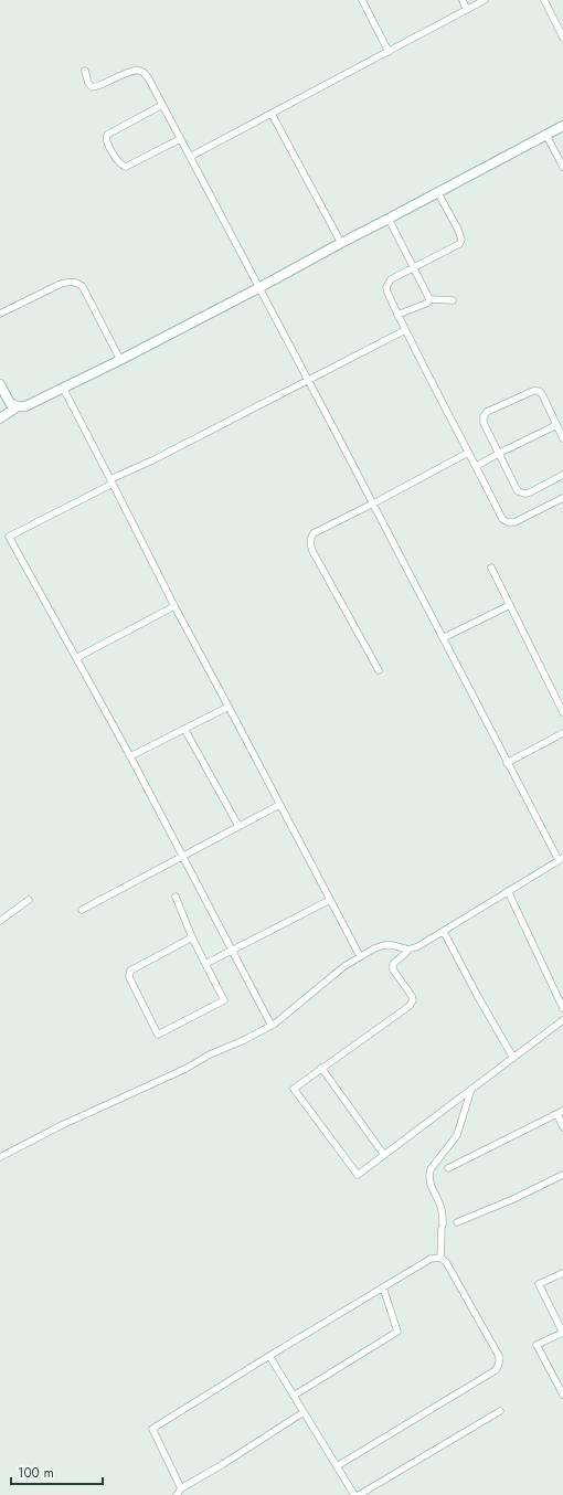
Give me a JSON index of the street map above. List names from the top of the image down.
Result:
{
  "scale_bar": "100 m"
}
